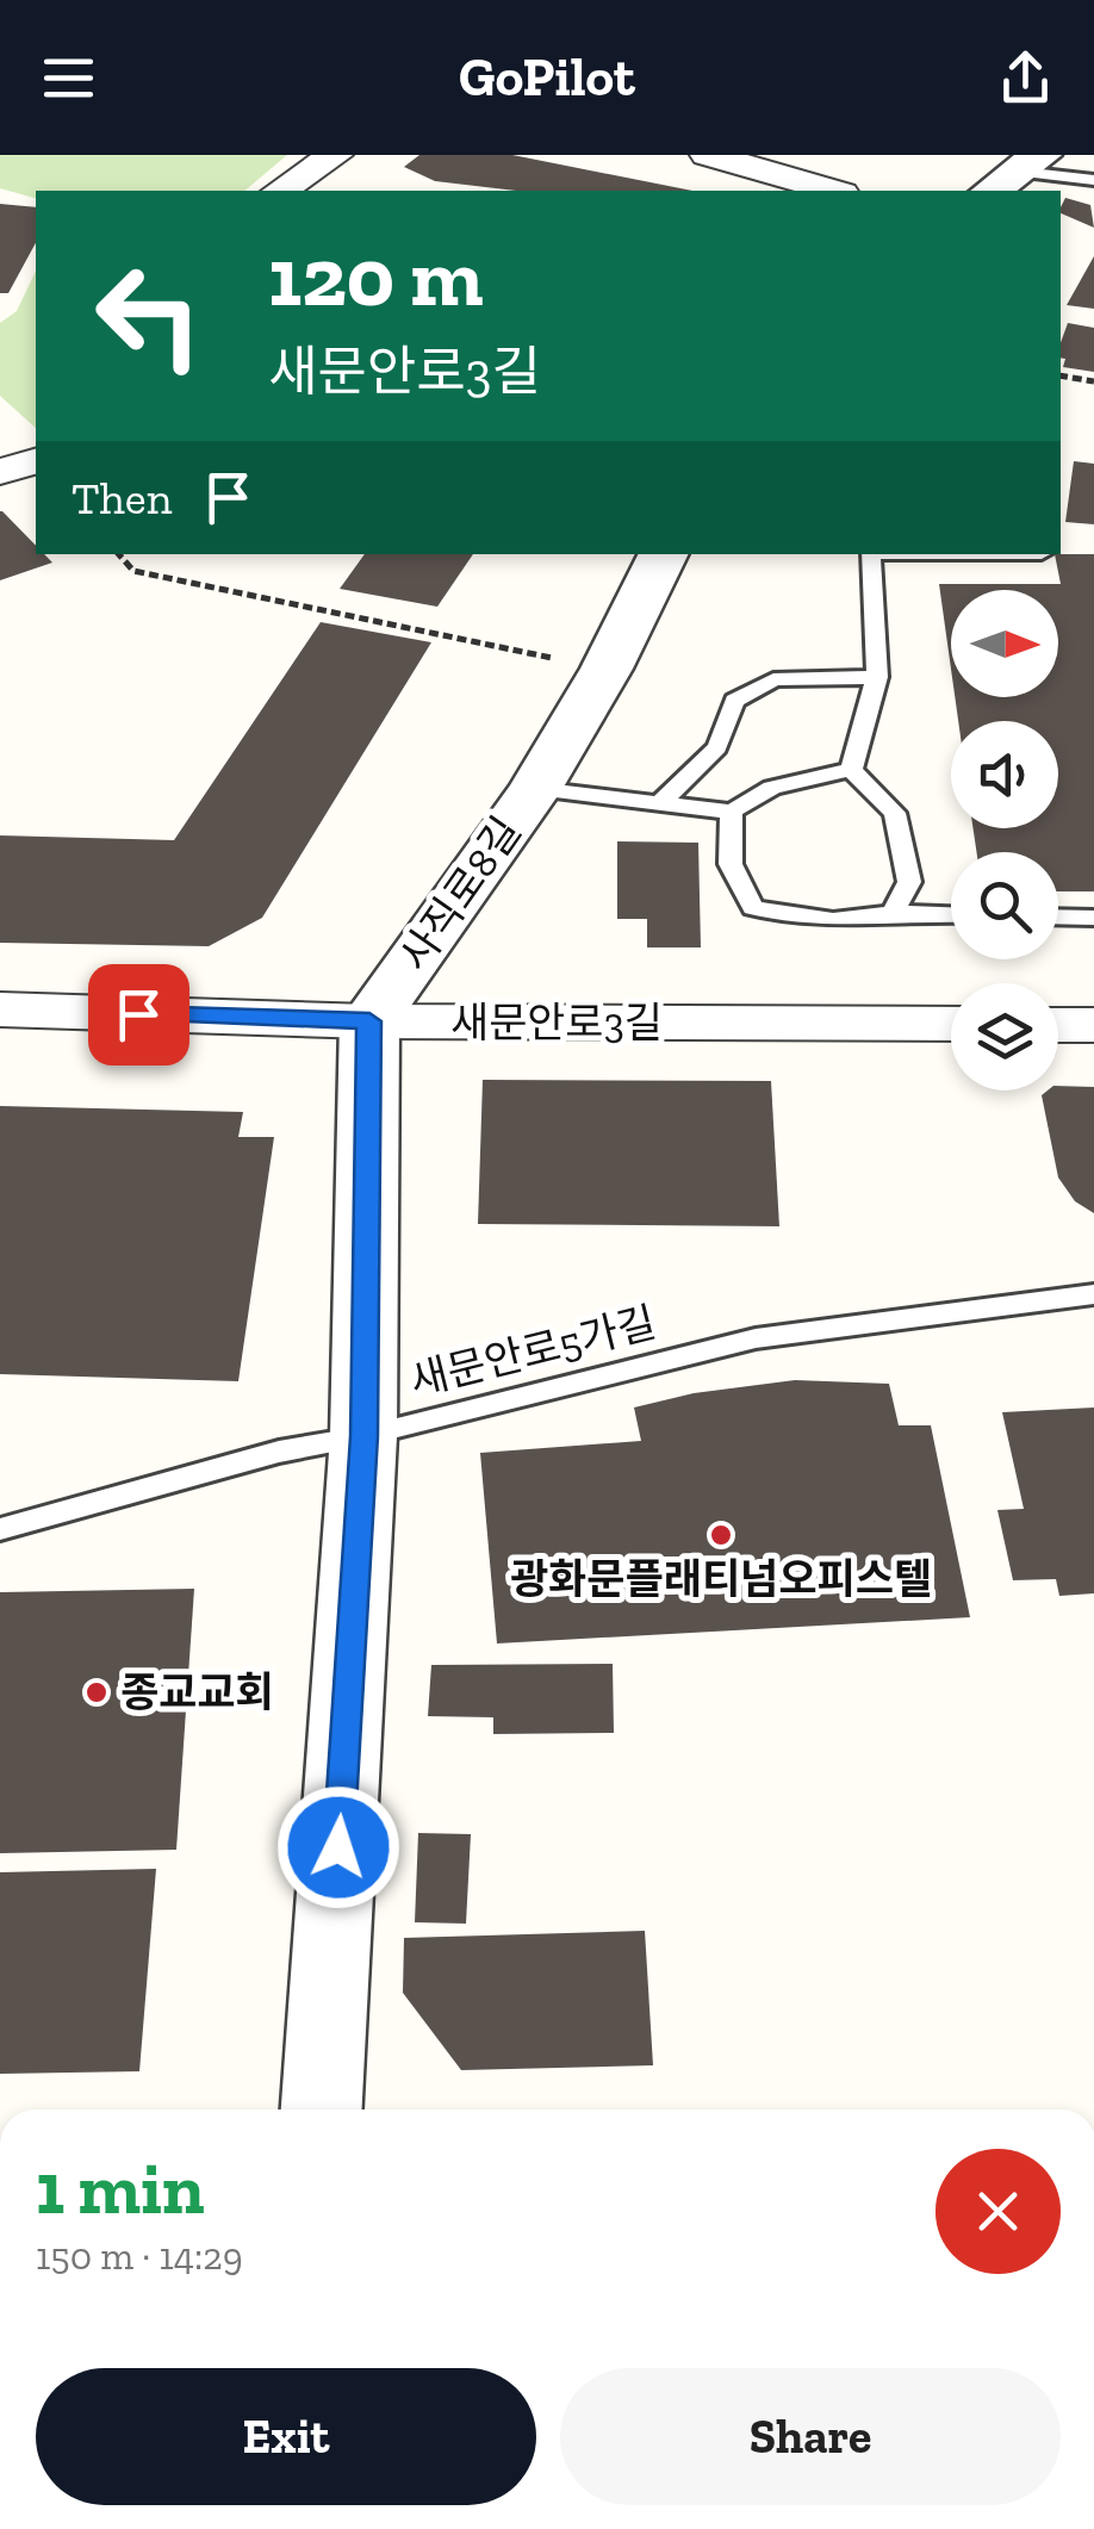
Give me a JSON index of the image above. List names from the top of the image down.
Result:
{
  "streets": {
    "street": ["사직로8길", "새문안로3길"],
    "lane": ["새문안로5가길"]
  },
  "crossings": [
    ["사직로8길", "새문안로3길"]
  ],
  "places": ["광화문플래티넘오피스텔", "종교교회"],
  "north": "right",
  "page": {
    "header": "GoPilot",
    "turn": ["120 m", "새문안로3길"],
    "then": "Then",
    "heading": ["1 min", "150 m · 14:29"],
    "buttons": ["Exit", "Share"]
  }
}
